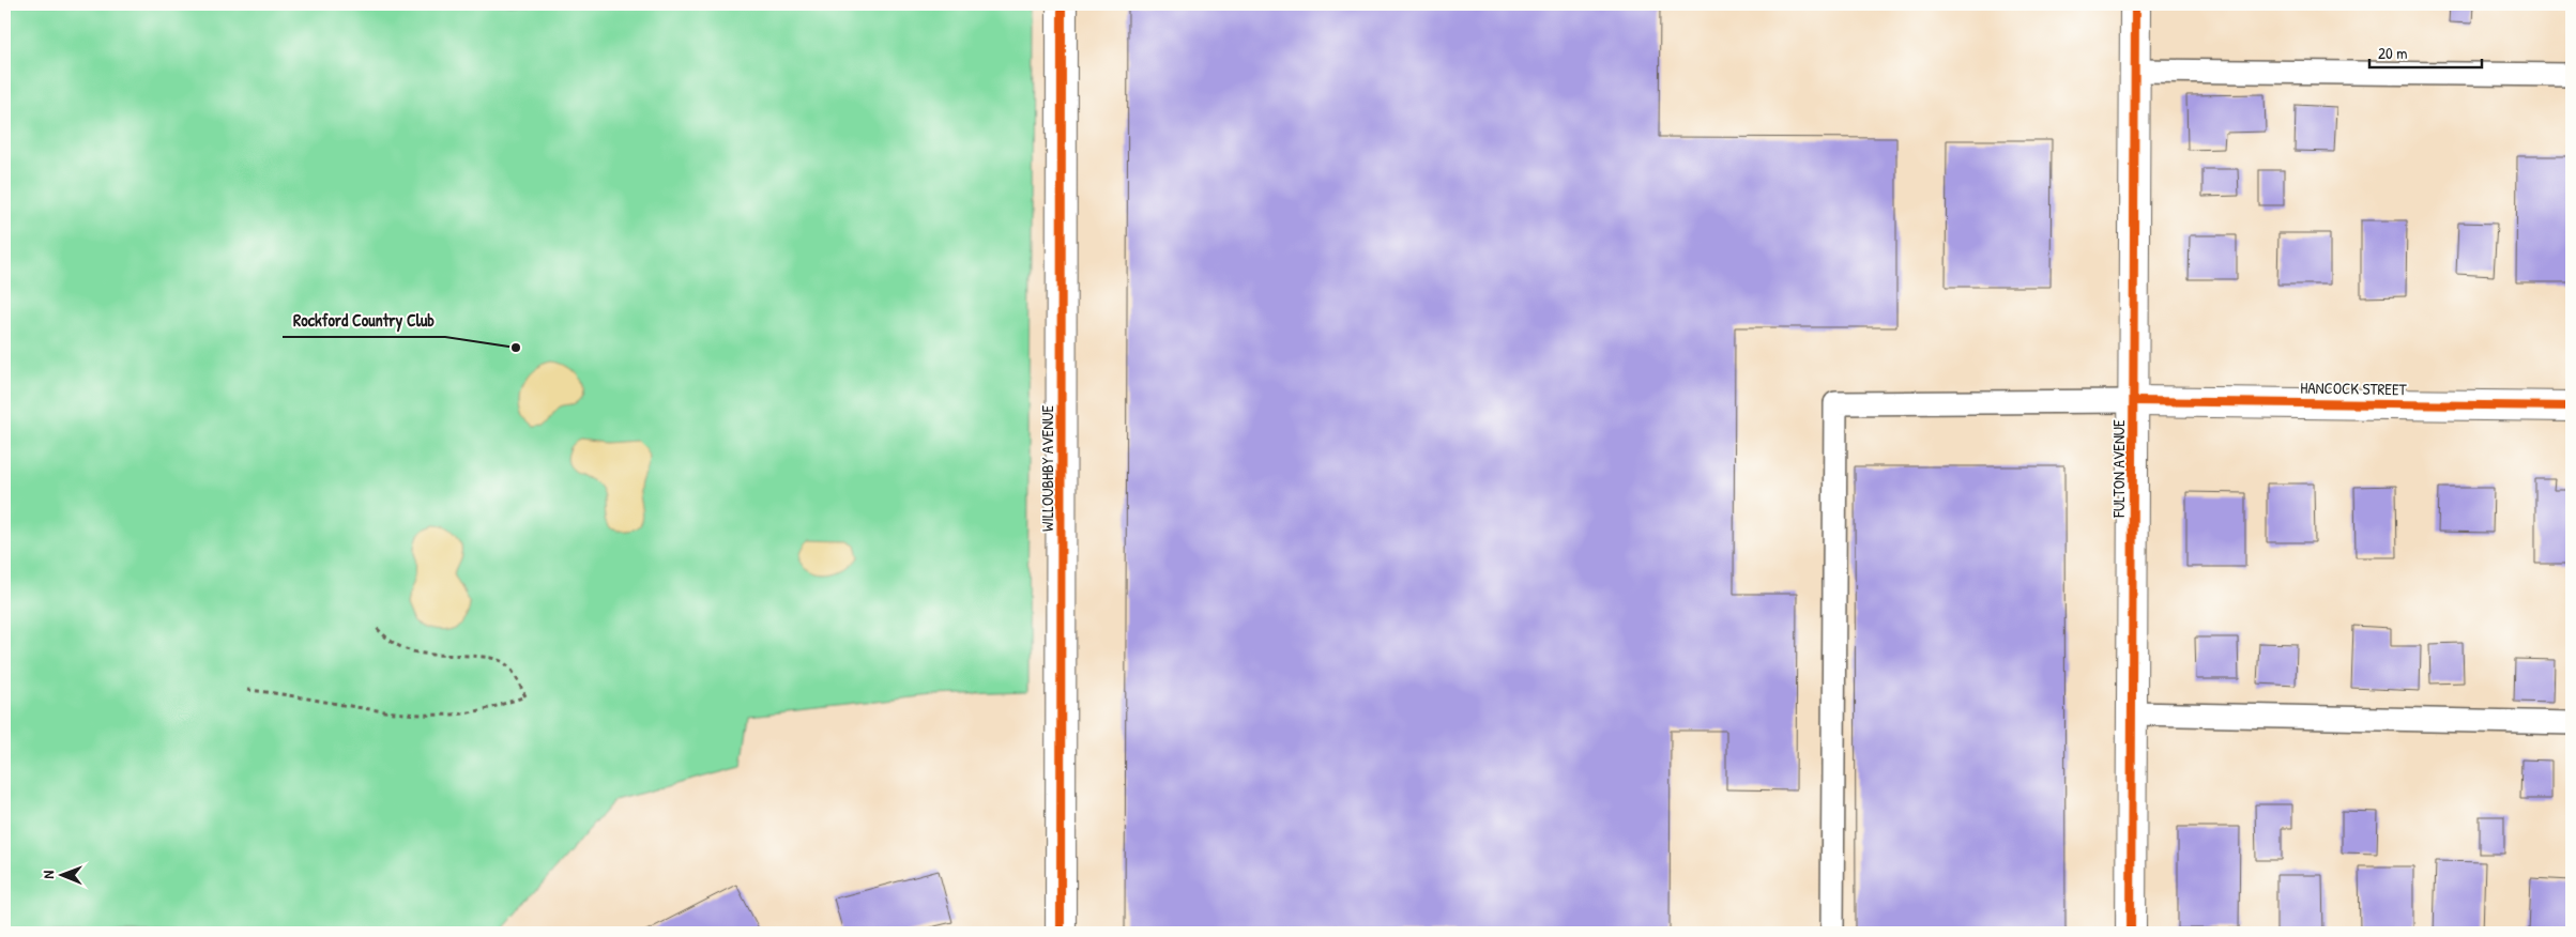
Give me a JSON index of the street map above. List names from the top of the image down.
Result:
{
  "streets": {
    "street": ["HANCOCK STREET", "WILLOUBHBY AVENUE", "FULTON AVENUE"]
  },
  "crossings": [
    ["HANCOCK STREET", "FULTON AVENUE"]
  ],
  "places": ["Rockford Country Club"],
  "scale_bar": "20 m",
  "north": "left"
}
